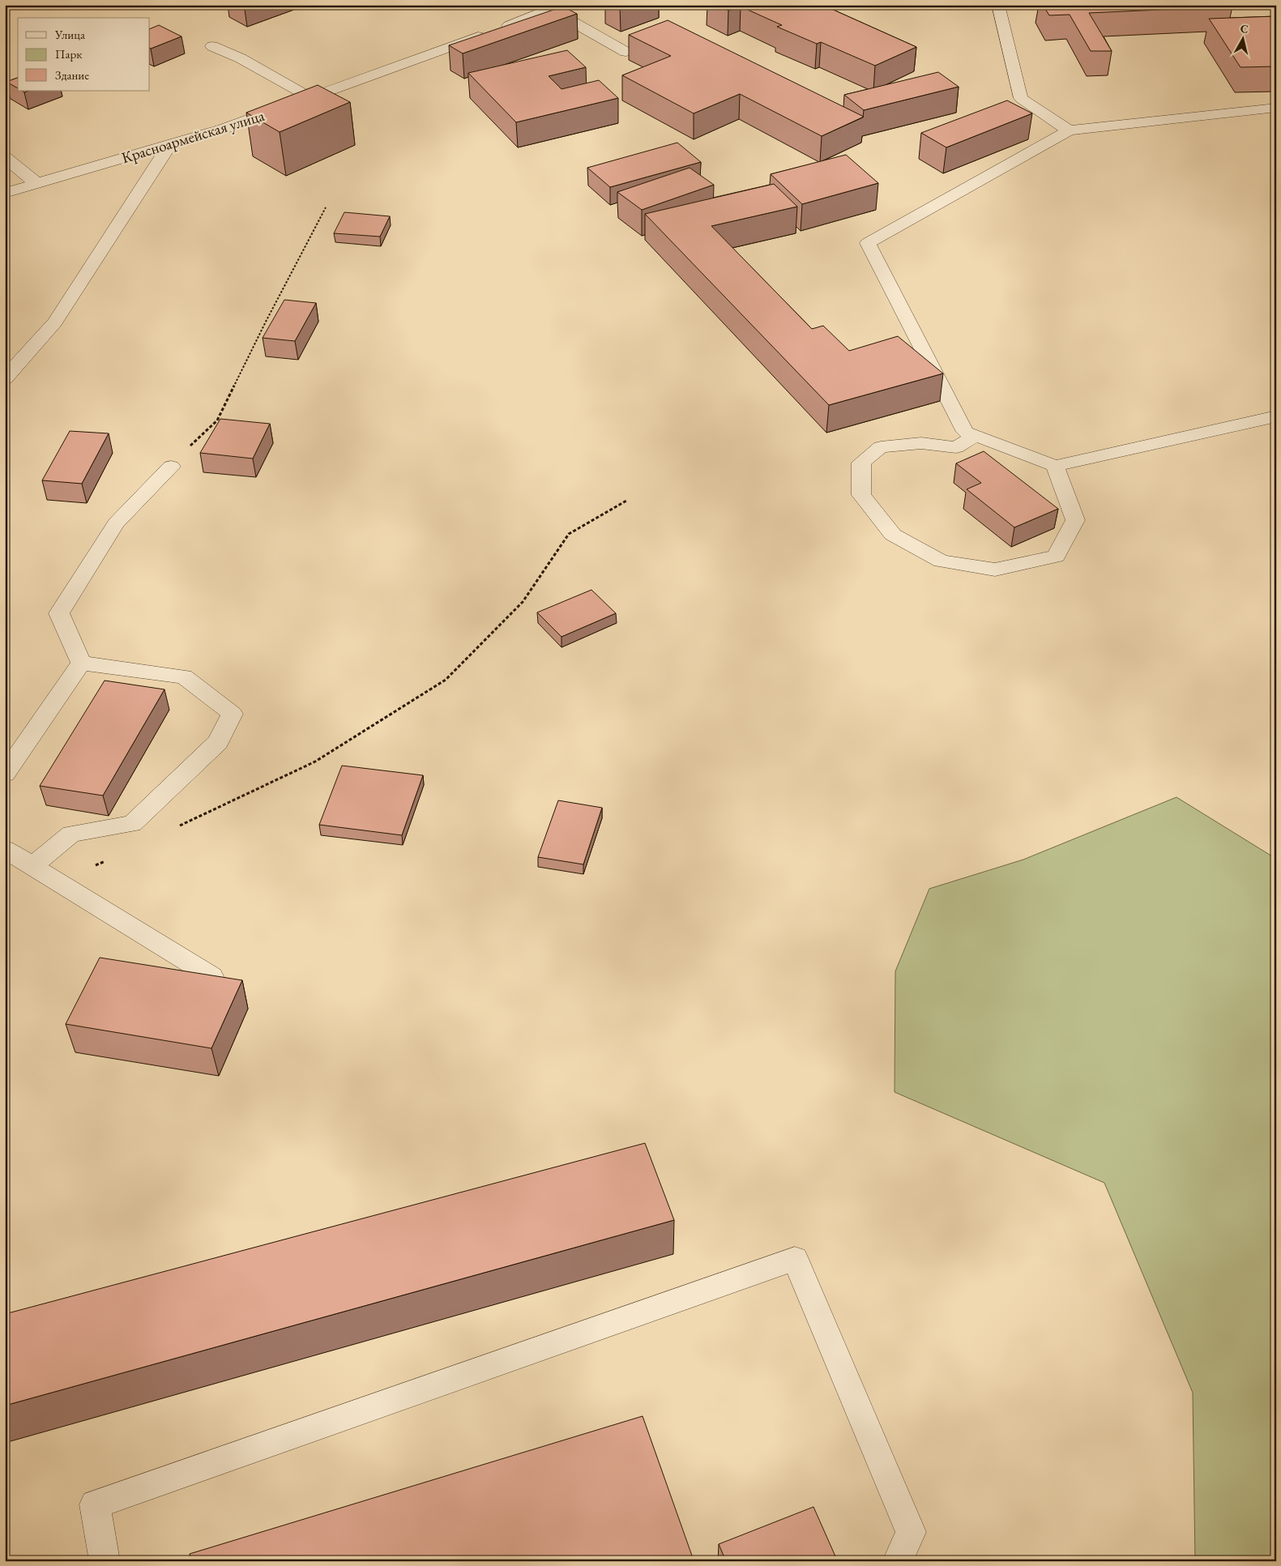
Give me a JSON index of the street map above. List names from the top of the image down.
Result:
{
  "streets": {
    "street": ["Красноармейская улица"]
  },
  "legend": ["Улица", "Парк", "Здание"],
  "north": "top"
}
